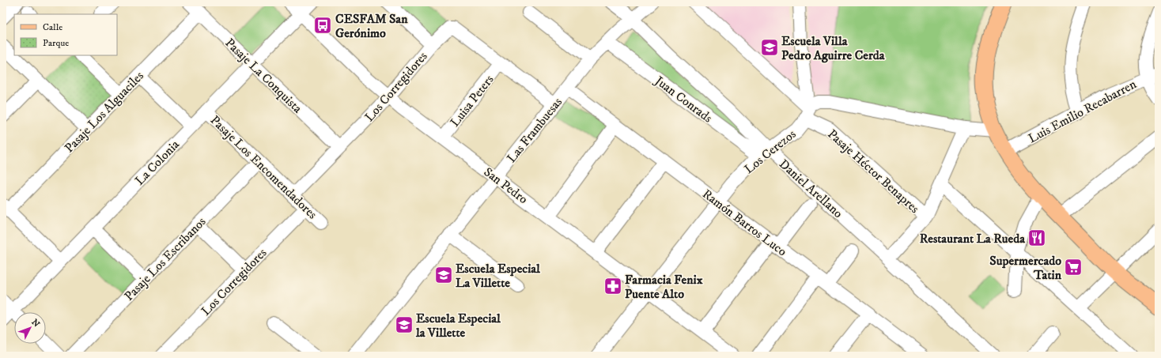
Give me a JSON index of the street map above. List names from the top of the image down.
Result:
{
  "streets": {
    "street": [
      "Pasaje La Conquista",
      "Los Corregidores",
      "Juan Conrads",
      "Luisa Peters",
      "Luis Emilio Recabarren",
      "Pasaje Los Alguaciles",
      "Las Frambuesas",
      "Los Cerezos",
      "La Colonia",
      "Pasaje Los Encomendadores",
      "Pasaje Héctor Benapres",
      "San Pedro",
      "Daniel Arellano",
      "Ramón Barros Luco",
      "Pasaje Los Escribanos"
    ]
  },
  "crossings": [
    ["Pasaje La Conquista", "Los Corregidores"],
    ["Pasaje La Conquista", "Pasaje Los Alguaciles"],
    ["Pasaje La Conquista", "La Colonia"],
    ["Los Corregidores", "Luisa Peters"],
    ["Los Corregidores", "Pasaje Los Encomendadores"],
    ["Los Corregidores", "San Pedro"],
    ["Juan Conrads", "Las Frambuesas"],
    ["Juan Conrads", "Los Cerezos"],
    ["Juan Conrads", "Daniel Arellano"],
    ["Luisa Peters", "San Pedro"],
    ["Las Frambuesas", "San Pedro"],
    ["Las Frambuesas", "Daniel Arellano"],
    ["Las Frambuesas", "Ramón Barros Luco"],
    ["Los Cerezos", "Pasaje Héctor Benapres"],
    ["Los Cerezos", "San Pedro"],
    ["Los Cerezos", "Daniel Arellano"],
    ["Los Cerezos", "Ramón Barros Luco"],
    ["La Colonia", "Pasaje Los Encomendadores"],
    ["La Colonia", "San Pedro"],
    ["Pasaje Los Encomendadores", "Pasaje Los Escribanos"]
  ],
  "places": {
    "bus stop": ["CESFAM San Gerónimo"],
    "school or university": ["Escuela Villa Pedro Aguirre Cerda", "Escuela Especial La Villette", "Escuela Especial la Villette"],
    "restaurant": ["Restaurant La Rueda"],
    "supermarket": ["Supermercado Tatin"],
    "pharmacy": ["Farmacia Fenix Puente Alto"]
  },
  "legend": ["Calle", "Parque"],
  "north": "top right"
}
